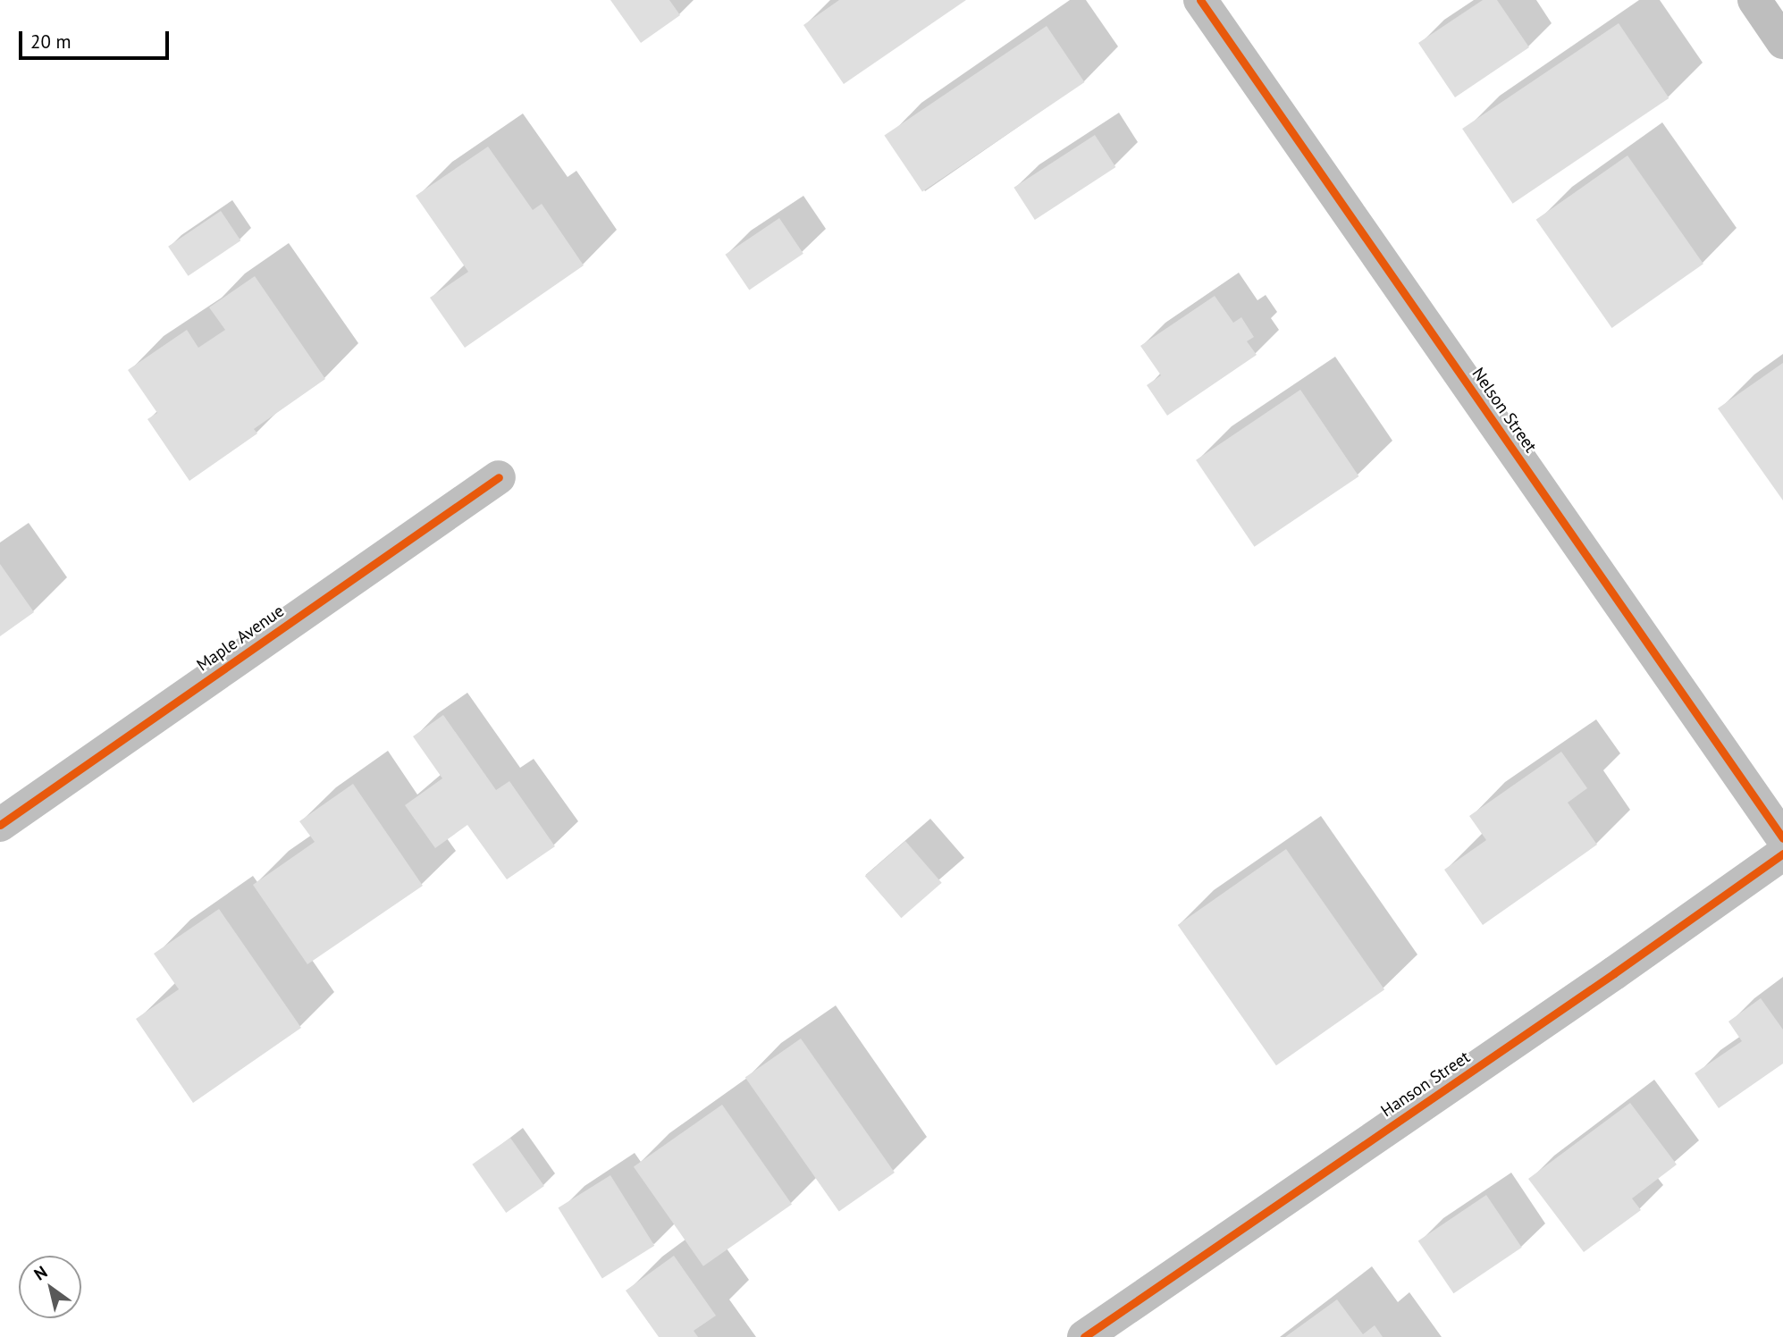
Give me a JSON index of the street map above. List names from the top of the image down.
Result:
{
  "streets": {
    "street": ["Nelson Street", "Maple Avenue", "Hanson Street"]
  },
  "scale_bar": "20 m",
  "north": "top left"
}
